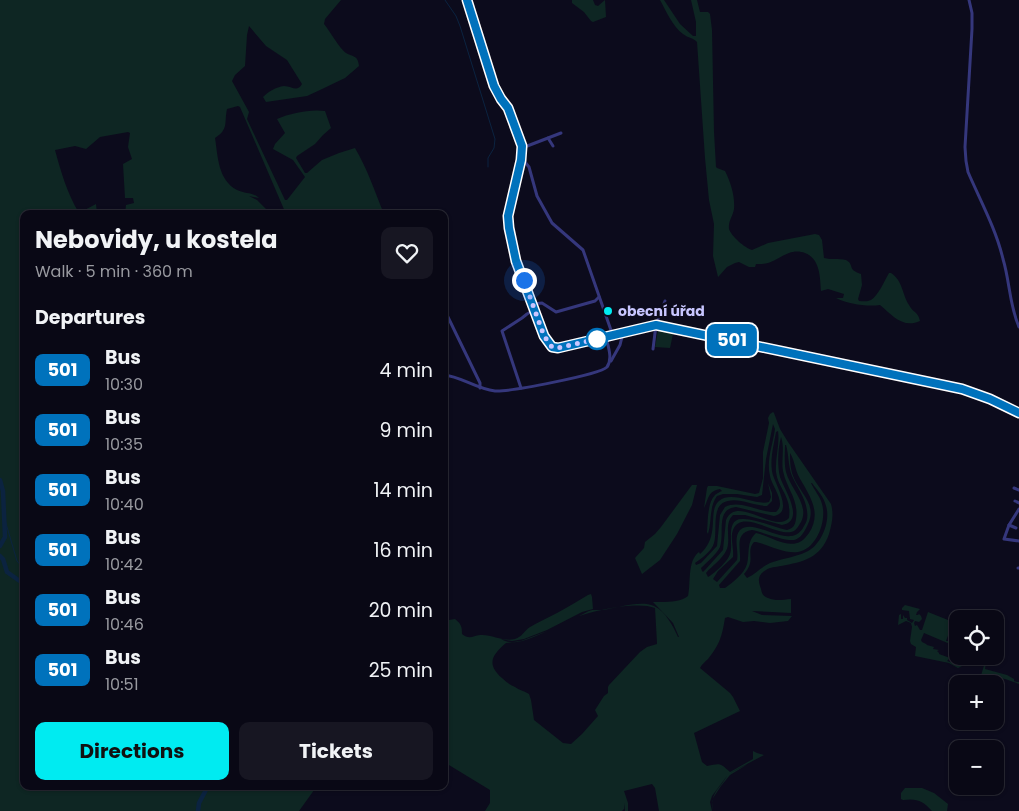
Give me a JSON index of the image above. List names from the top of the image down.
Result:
{
  "places": ["obecní úřad"],
  "lines": ["bus line 501"],
  "page": {
    "on_map": "501",
    "heading": [
      ["Nebovidy, u kostela", "Walk · 5 min · 360 m"],
      "Departures"
    ],
    "list": [
      {
        "mark": "501",
        "name": "Bus",
        "note": "10:30",
        "value": "4 min"
      },
      {
        "mark": "501",
        "name": "Bus",
        "note": "10:35",
        "value": "9 min"
      },
      {
        "mark": "501",
        "name": "Bus",
        "note": "10:40",
        "value": "14 min"
      },
      {
        "mark": "501",
        "name": "Bus",
        "note": "10:42",
        "value": "16 min"
      },
      {
        "mark": "501",
        "name": "Bus",
        "note": "10:46",
        "value": "20 min"
      },
      {
        "mark": "501",
        "name": "Bus",
        "note": "10:51",
        "value": "25 min"
      }
    ],
    "map_buttons": ["+", "−"],
    "buttons": ["Directions", "Tickets"]
  }
}
